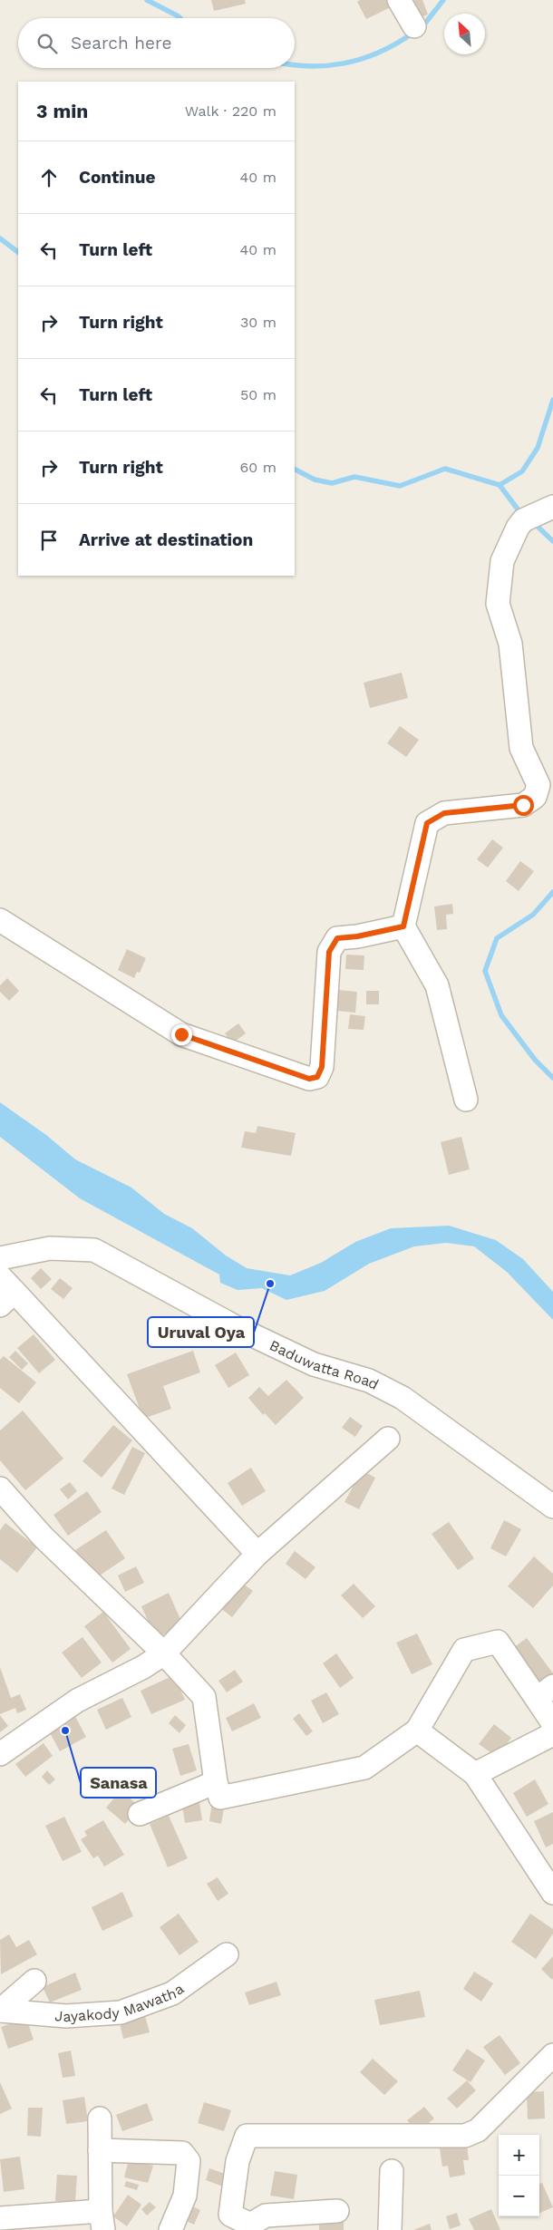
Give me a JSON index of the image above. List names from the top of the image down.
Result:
{
  "streets": {
    "street": ["Baduwatta Road", "Jayakody Mawatha"]
  },
  "places": ["Uruval Oya", "Sanasa"],
  "north": "top left",
  "page": {
    "search": "Search here",
    "heading": ["3 min", "Walk · 220 m"],
    "list": [
      ["Continue", "40 m"],
      ["Turn left", "40 m"],
      ["Turn right", "30 m"],
      ["Turn left", "50 m"],
      ["Turn right", "60 m"],
      "Arrive at destination"
    ],
    "map_buttons": ["+", "−"]
  }
}
